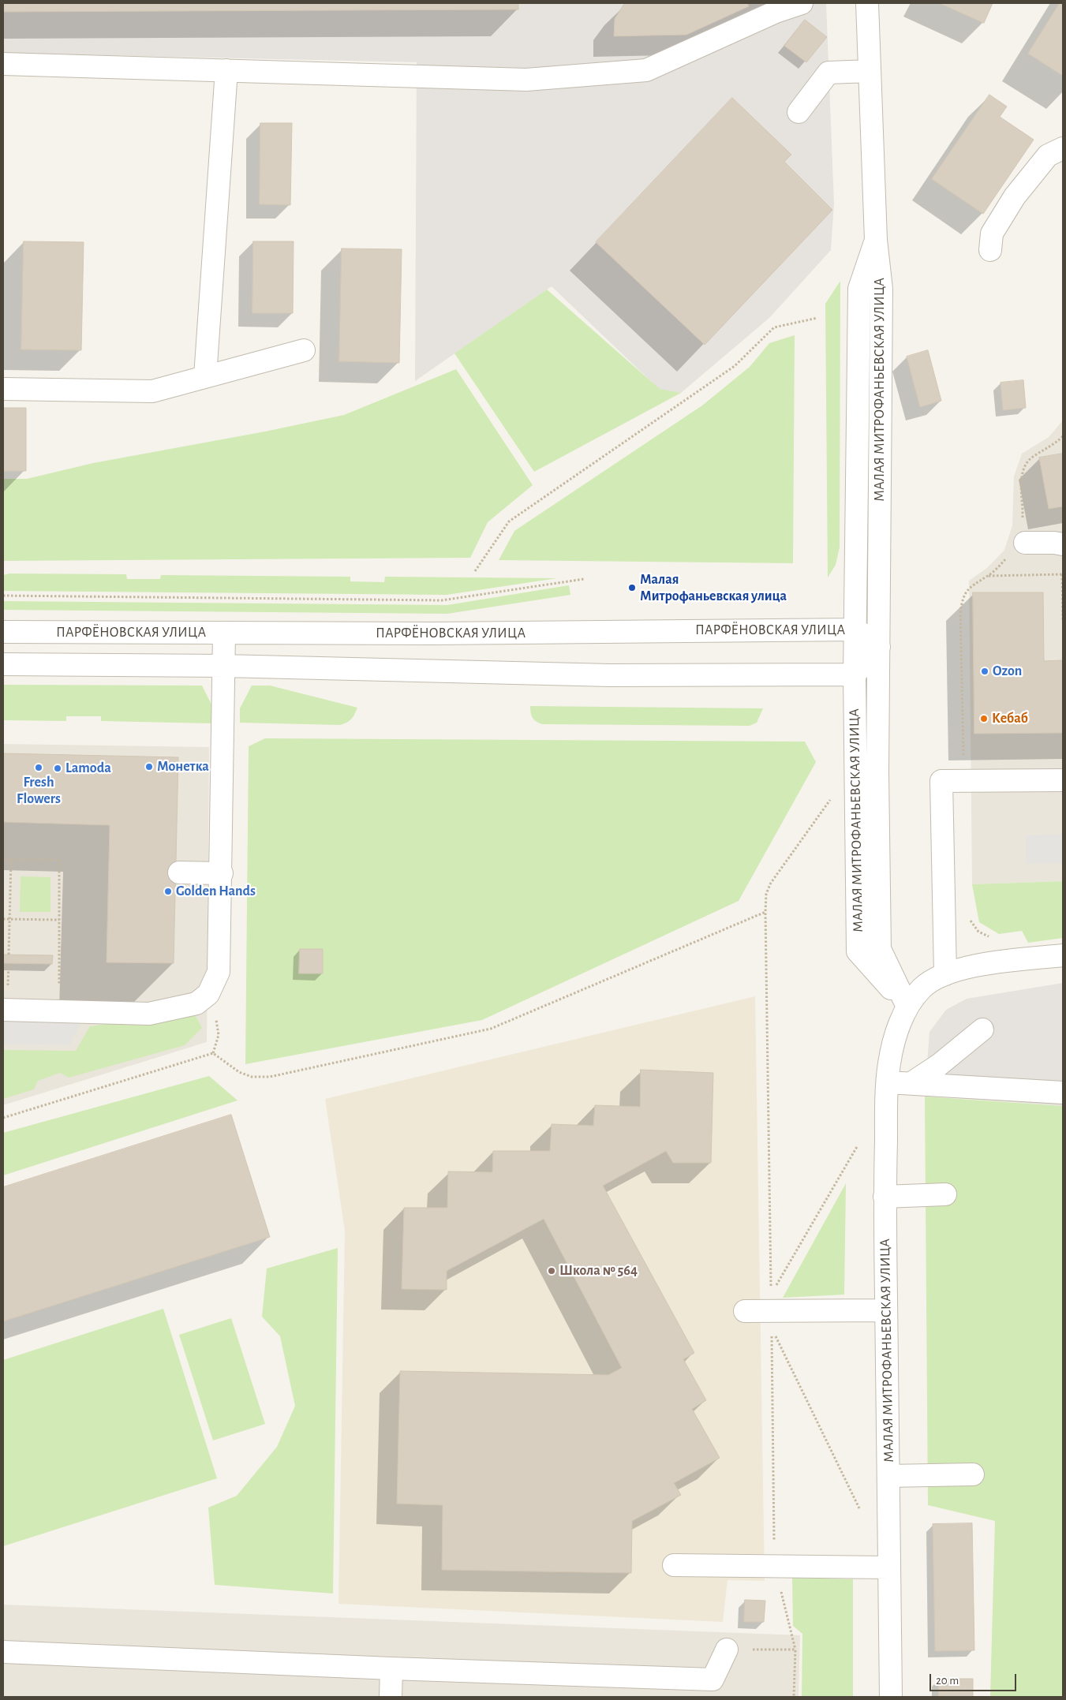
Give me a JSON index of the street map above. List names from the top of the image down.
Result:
{
  "streets": {
    "street": ["МАЛАЯ МИТРОФАНЬЕВСКАЯ УЛИЦА", "ПАРФЁНОВСКАЯ УЛИЦА"]
  },
  "crossings": [
    ["МАЛАЯ МИТРОФАНЬЕВСКАЯ УЛИЦА", "ПАРФЁНОВСКАЯ УЛИЦА"]
  ],
  "places": [
    "Малая Митрофаньевская улица",
    "Ozon",
    "Кебаб",
    "Монетка",
    "Fresh Flowers",
    "Lamoda",
    "Golden Hands",
    "Школа № 564"
  ],
  "scale_bar": "20 m"
}
